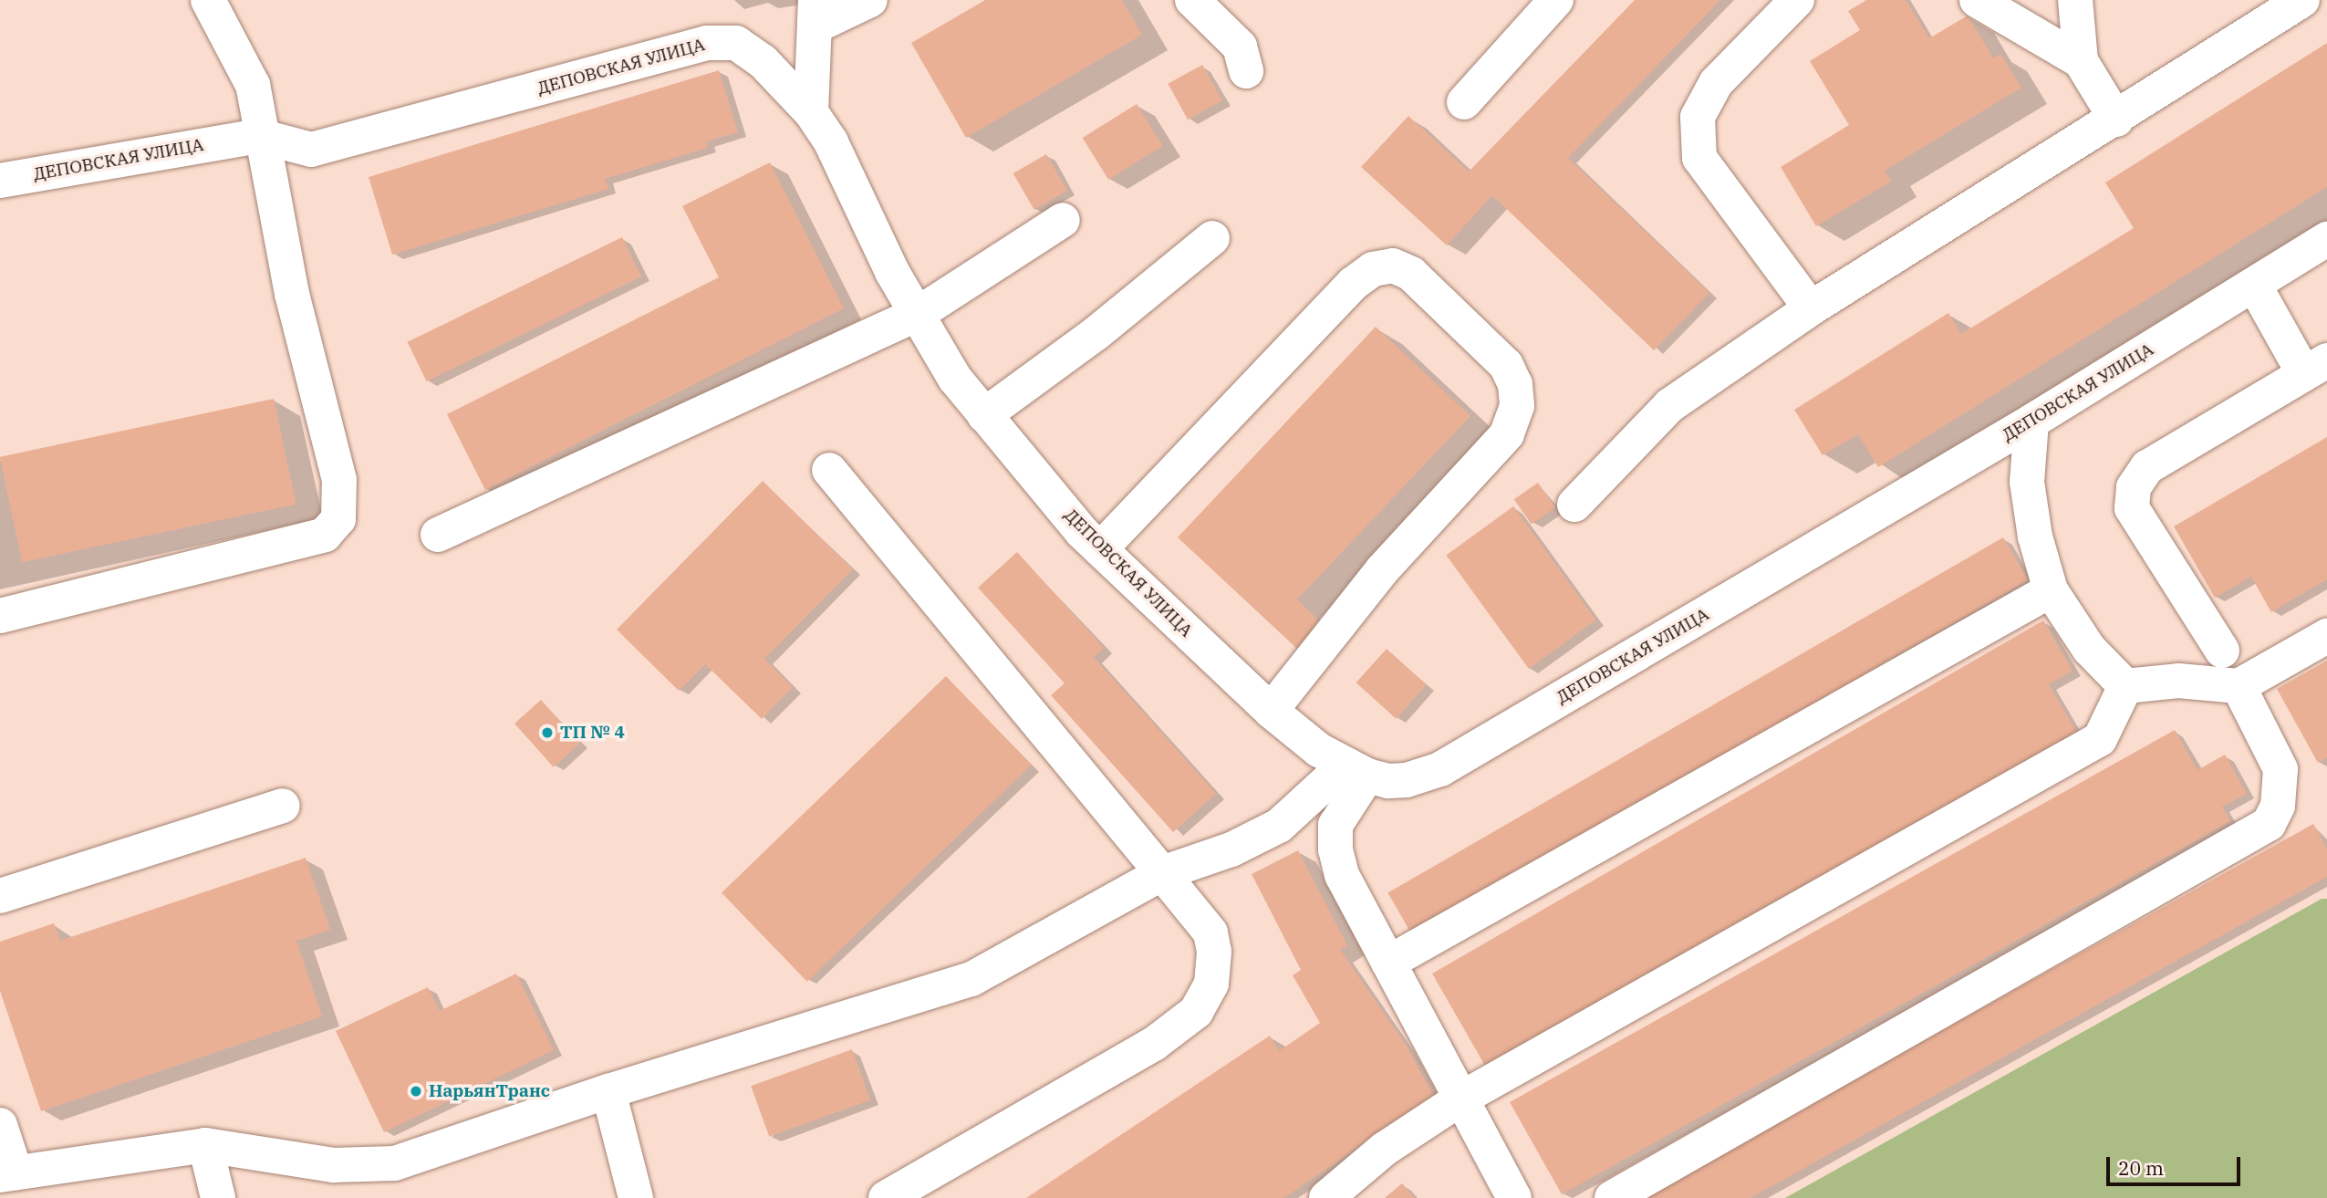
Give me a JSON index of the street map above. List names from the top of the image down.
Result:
{
  "streets": {
    "street": ["ДЕПОВСКАЯ УЛИЦА"]
  },
  "places": ["ТП № 4", "НарьянТранс"],
  "scale_bar": "20 m"
}
